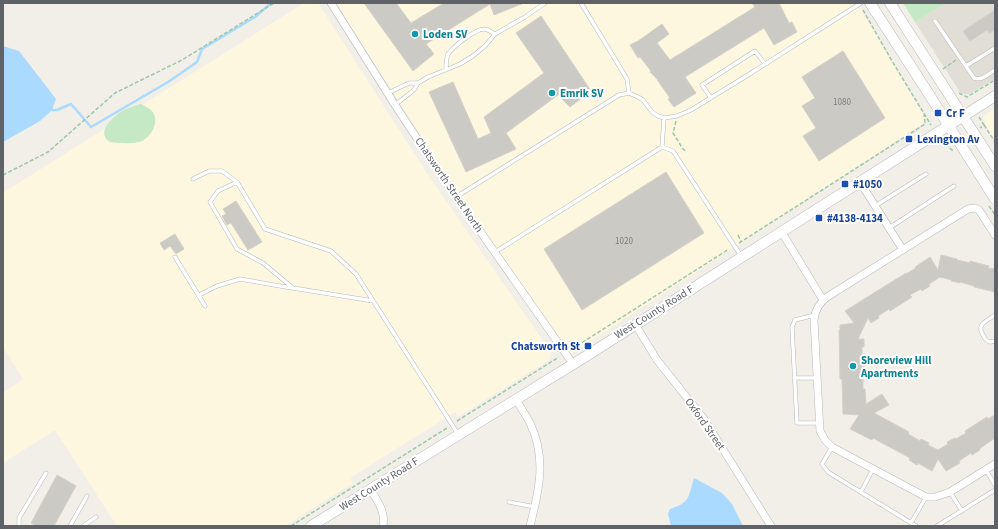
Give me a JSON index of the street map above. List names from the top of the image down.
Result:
{
  "streets": {
    "street": ["Chatsworth Street North", "West County Road F", "Oxford Street"]
  },
  "crossings": [
    ["Chatsworth Street North", "West County Road F"],
    ["West County Road F", "Oxford Street"]
  ],
  "places": {
    "other": ["Loden SV", "Emrik SV", "Shoreview Hill Apartments"],
    "transit": [
      "Cr F",
      "Lexington Av",
      "#1050",
      "#4138-4134",
      "Chatsworth St"
    ]
  },
  "house_numbers": ["1080", "1020"]
}
